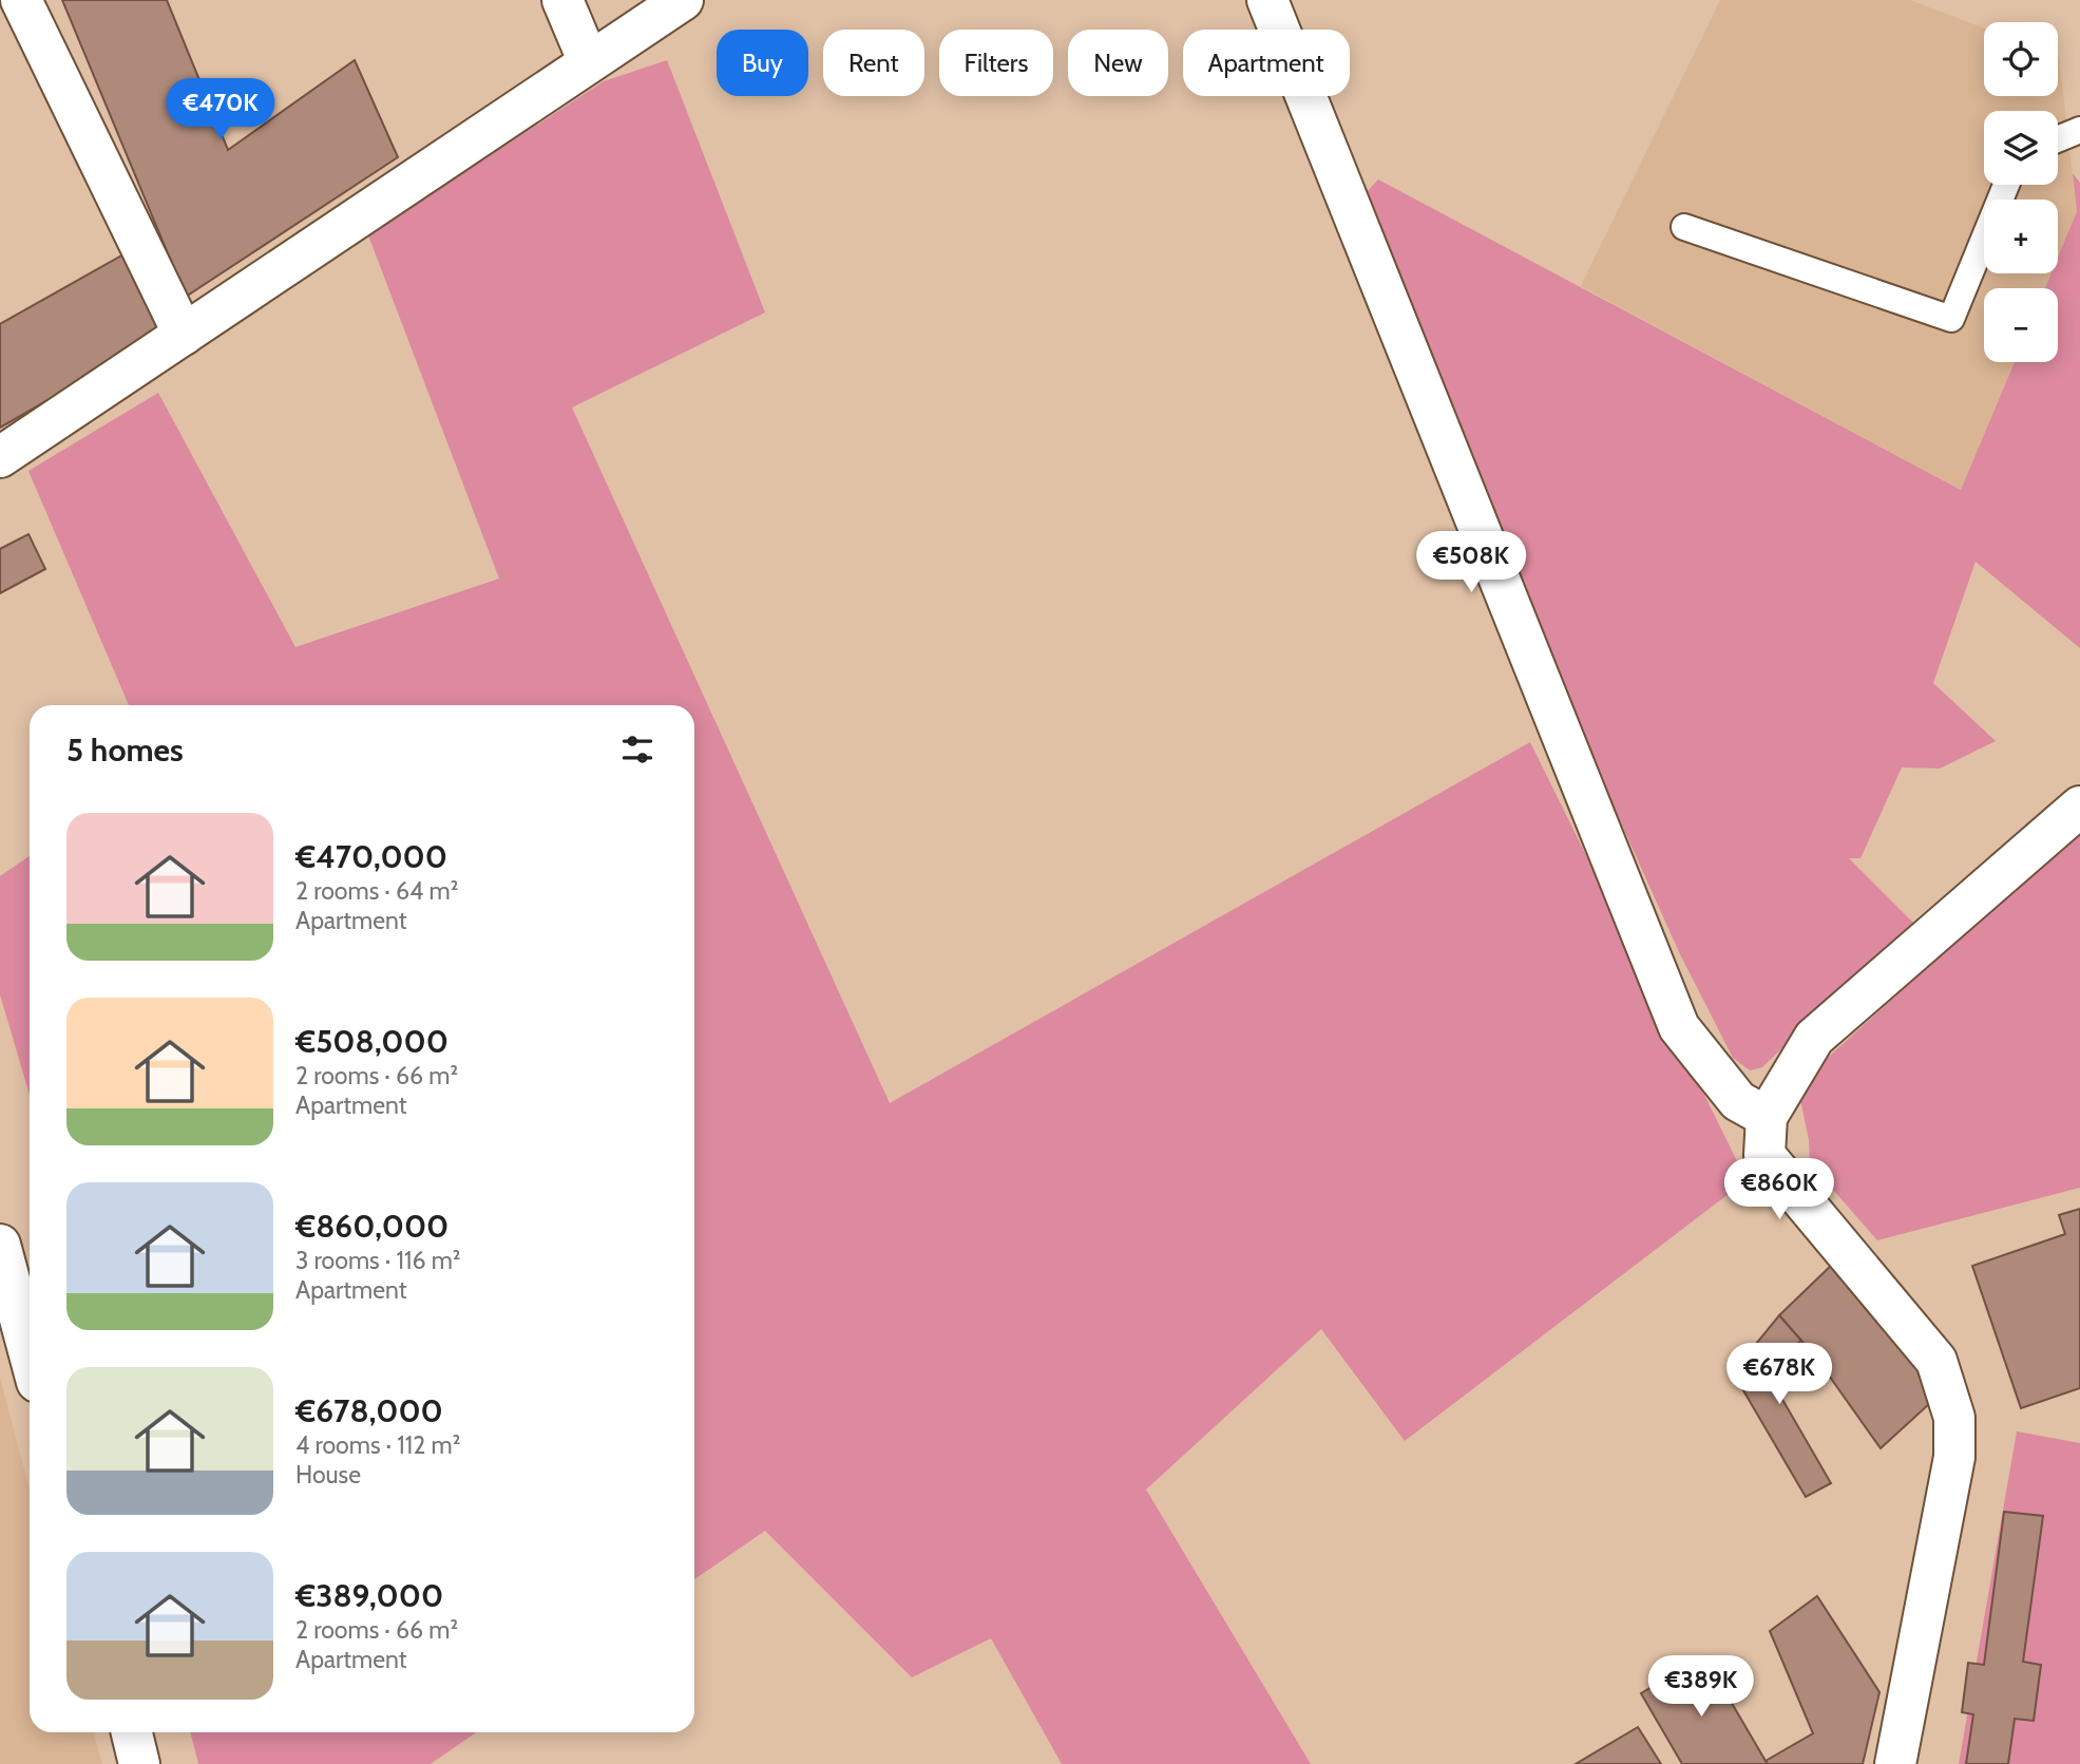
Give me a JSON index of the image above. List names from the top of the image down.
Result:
{
  "page": {
    "map_buttons": ["+", "−"],
    "chip": [
      "Buy",
      "Rent",
      "Filters",
      "New",
      "Apartment"
    ],
    "price": [
      "€470K",
      "€508K",
      "€860K",
      "€678K",
      "€389K"
    ],
    "heading": "5 homes",
    "list": [
      {
        "name": "€470,000",
        "note": "2 rooms · 64 m² · Apartment"
      },
      {
        "name": "€508,000",
        "note": "2 rooms · 66 m² · Apartment"
      },
      {
        "name": "€860,000",
        "note": "3 rooms · 116 m² · Apartment"
      },
      {
        "name": "€678,000",
        "note": "4 rooms · 112 m² · House"
      },
      {
        "name": "€389,000",
        "note": "2 rooms · 66 m² · Apartment"
      }
    ]
  }
}
